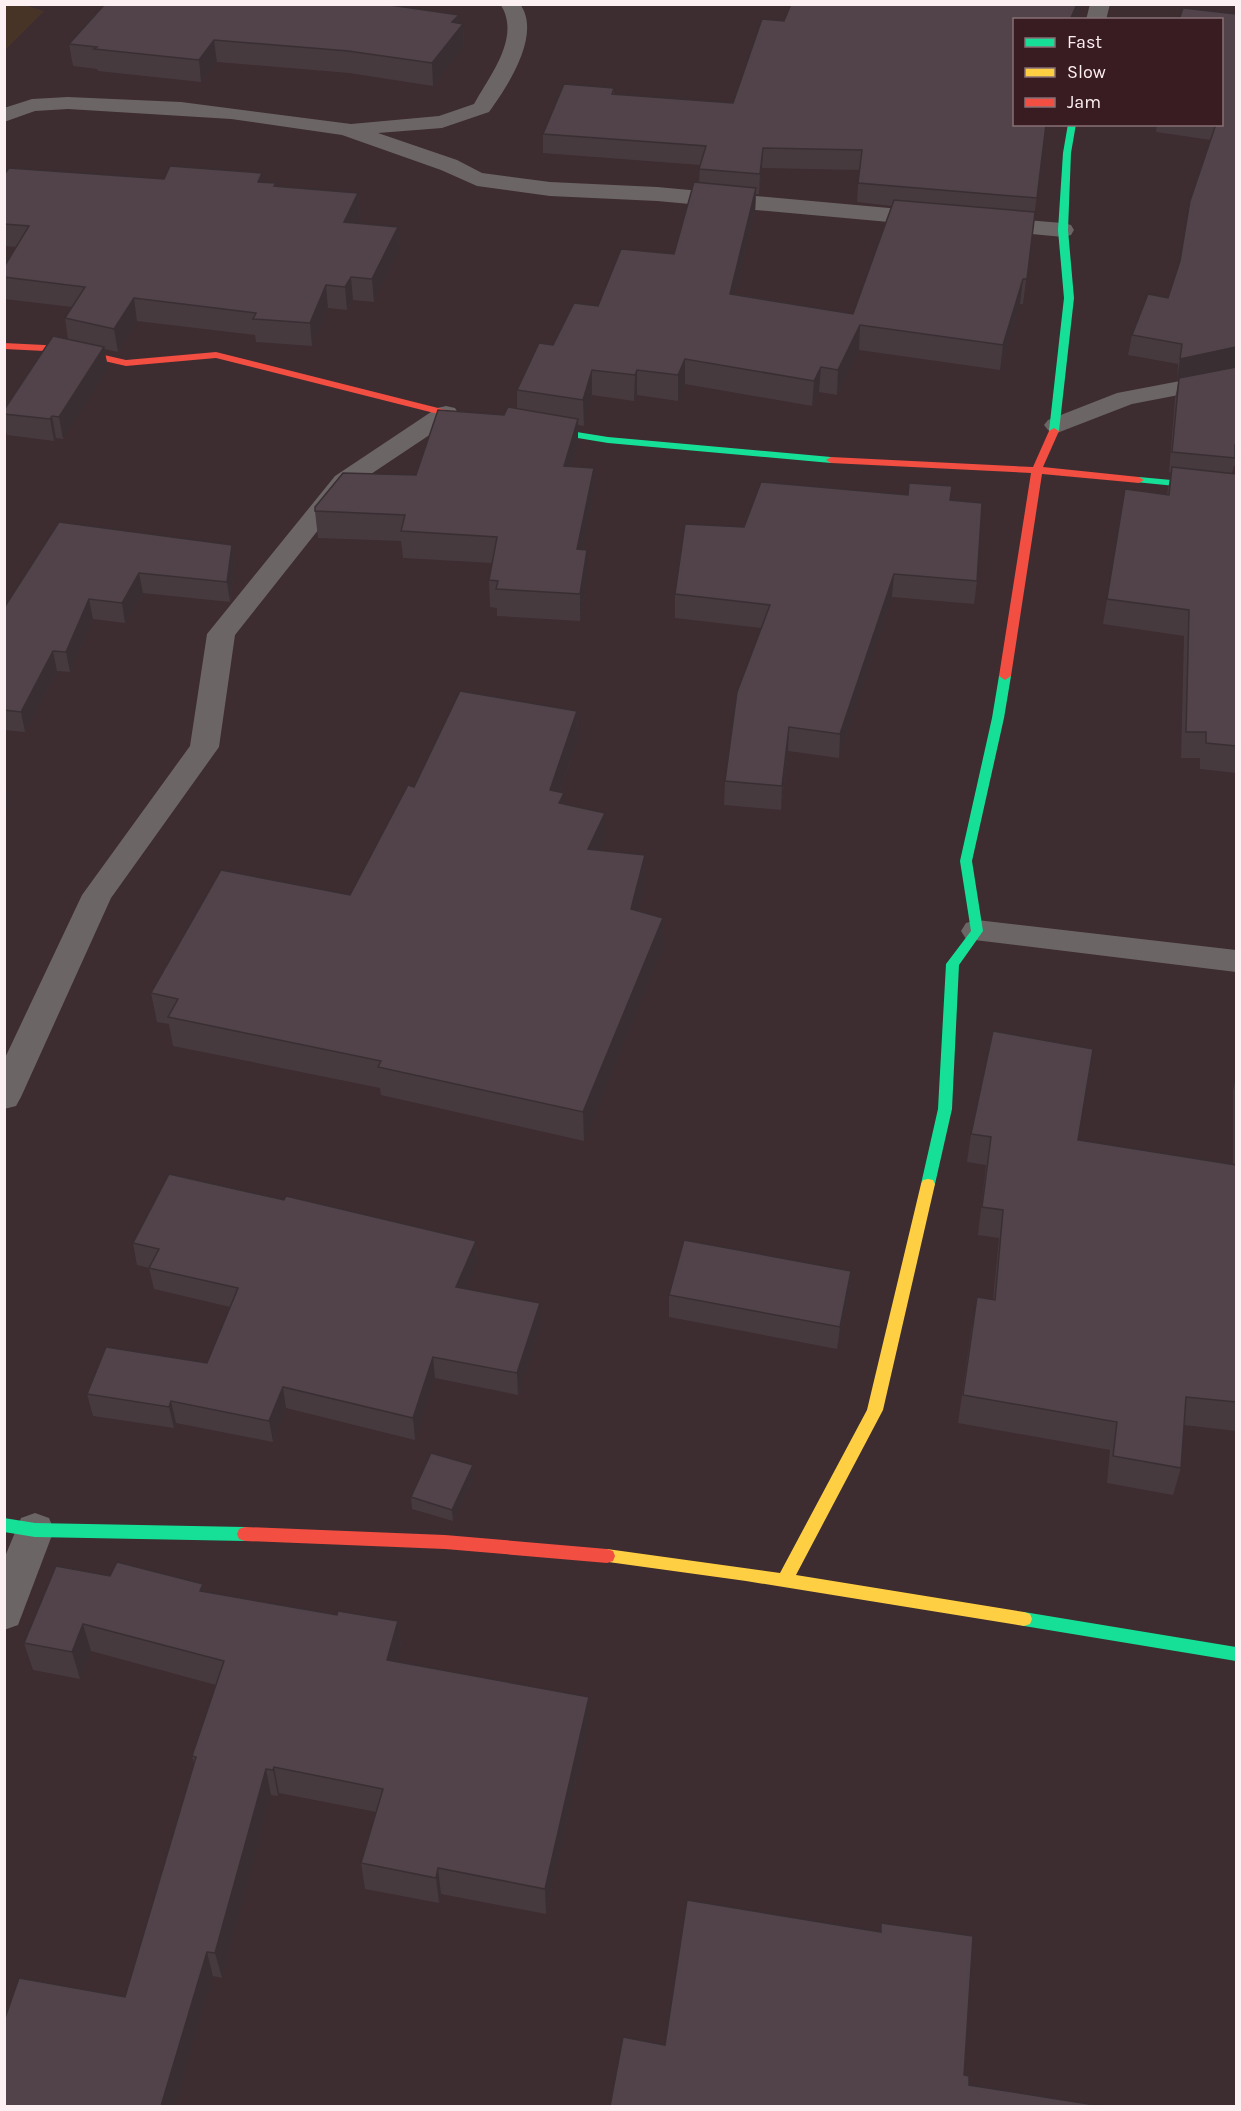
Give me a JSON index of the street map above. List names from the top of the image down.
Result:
{
  "legend": ["Fast", "Slow", "Jam"]
}
